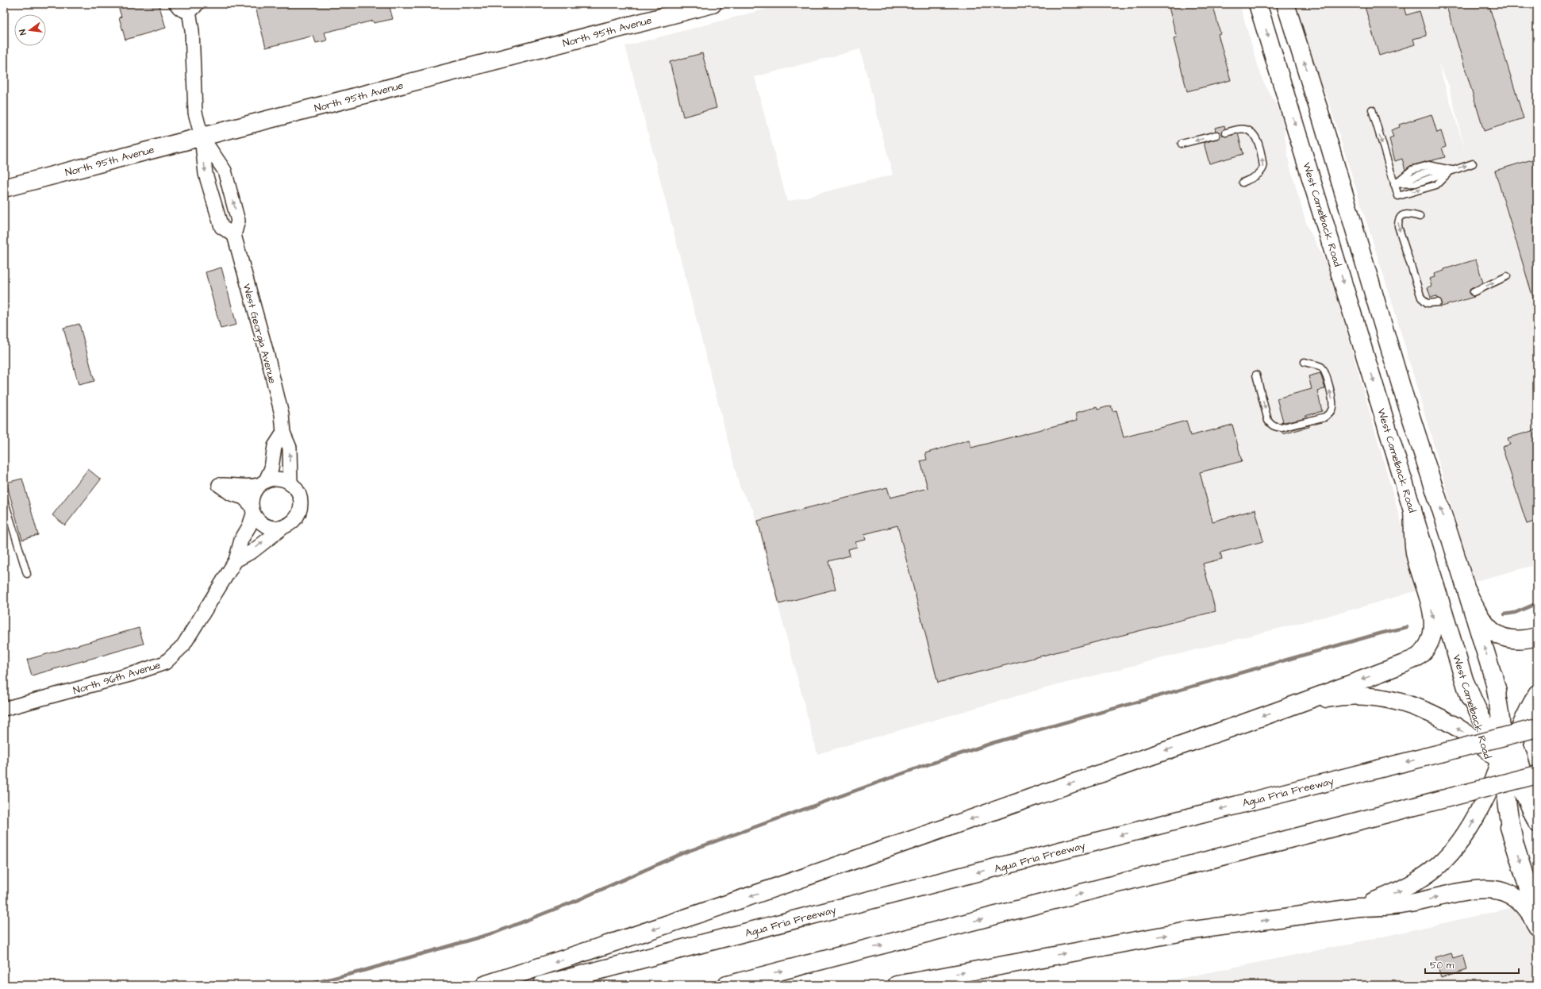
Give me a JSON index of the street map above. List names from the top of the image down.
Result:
{
  "streets": {
    "main road": ["North 95th Avenue", "West Camelback Road", "Agua Fria Freeway"],
    "street": ["West Georgia Avenue", "North 96th Avenue"]
  },
  "crossings": [
    ["North 95th Avenue", "West Georgia Avenue"],
    ["West Georgia Avenue", "North 96th Avenue"]
  ],
  "scale_bar": "50 m",
  "north": "left"
}
